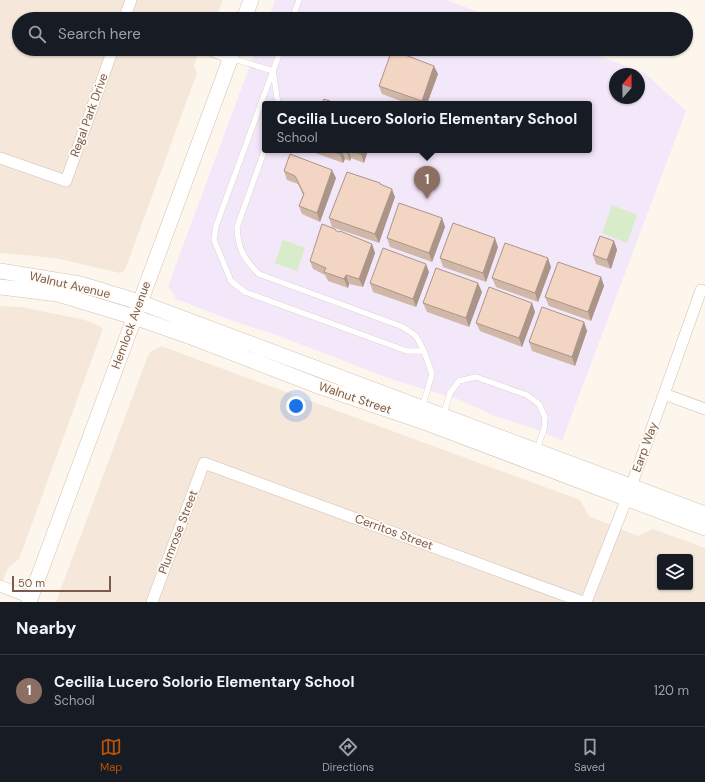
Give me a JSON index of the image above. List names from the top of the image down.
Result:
{
  "streets": {
    "street": [
      "Regal Park Drive",
      "Walnut Avenue",
      "Hemlock Avenue",
      "Walnut Street",
      "Earp Way",
      "Plumrose Street",
      "Cerritos Street"
    ]
  },
  "crossings": [
    ["Walnut Avenue", "Hemlock Avenue"],
    ["Walnut Avenue", "Walnut Street"],
    ["Hemlock Avenue", "Walnut Street"],
    ["Walnut Street", "Earp Way"],
    ["Earp Way", "Cerritos Street"],
    ["Plumrose Street", "Cerritos Street"]
  ],
  "scale_bar": "50 m",
  "north": "top",
  "page": {
    "search": "Search here",
    "popup": ["Cecilia Lucero Solorio Elementary School", "School"],
    "pins": "1",
    "scale": "50 m",
    "heading": "Nearby",
    "list": [
      {
        "mark": "1",
        "name": "Cecilia Lucero Solorio Elementary School",
        "note": "School",
        "value": "120 m"
      }
    ],
    "nav": ["Map", "Directions", "Saved"]
  }
}
